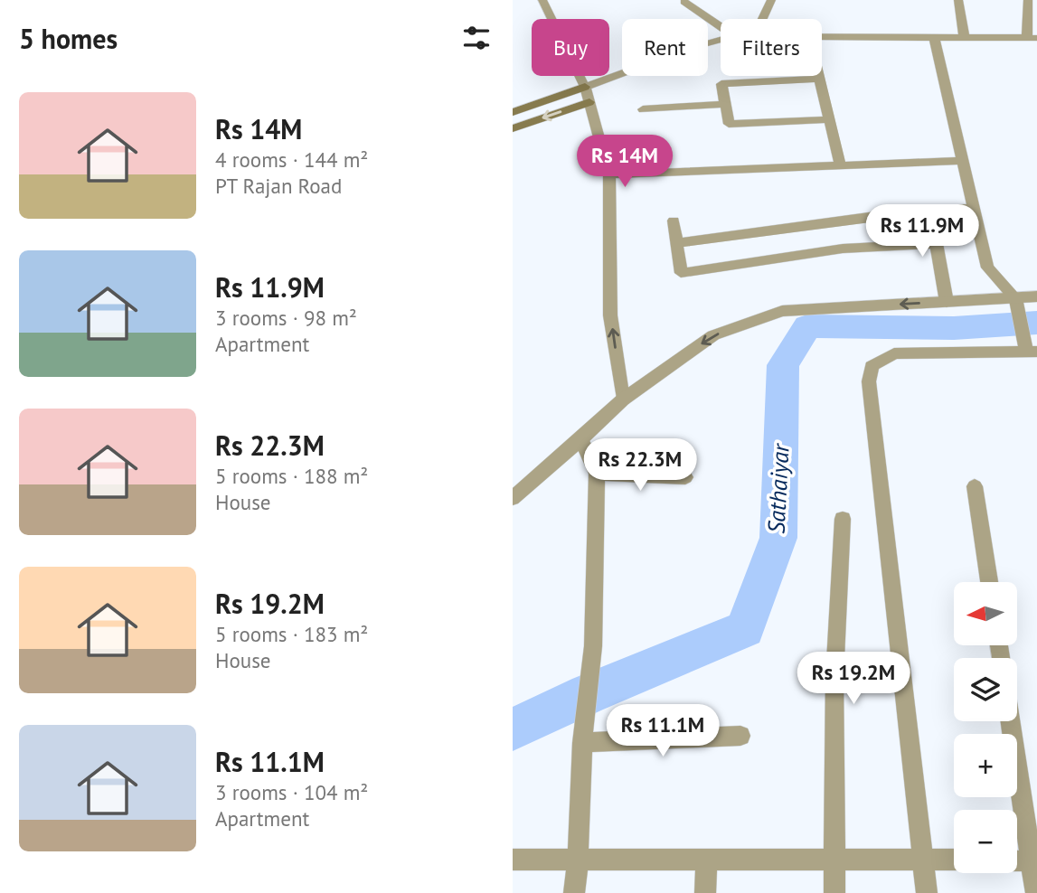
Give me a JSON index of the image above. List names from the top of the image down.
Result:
{
  "water": ["Sathaiyar"],
  "north": "left",
  "page": {
    "heading": "5 homes",
    "chip": ["Buy", "Rent", "Filters"],
    "list": [
      {
        "name": "Rs 14M",
        "note": "4 rooms · 144 m² · PT Rajan Road"
      },
      {
        "name": "Rs 11.9M",
        "note": "3 rooms · 98 m² · Apartment"
      },
      {
        "name": "Rs 22.3M",
        "note": "5 rooms · 188 m² · House"
      },
      {
        "name": "Rs 19.2M",
        "note": "5 rooms · 183 m² · House"
      },
      {
        "name": "Rs 11.1M",
        "note": "3 rooms · 104 m² · Apartment"
      }
    ],
    "price": [
      "Rs 14M",
      "Rs 11.9M",
      "Rs 22.3M",
      "Rs 19.2M",
      "Rs 11.1M"
    ],
    "map_buttons": ["+", "−"]
  }
}
